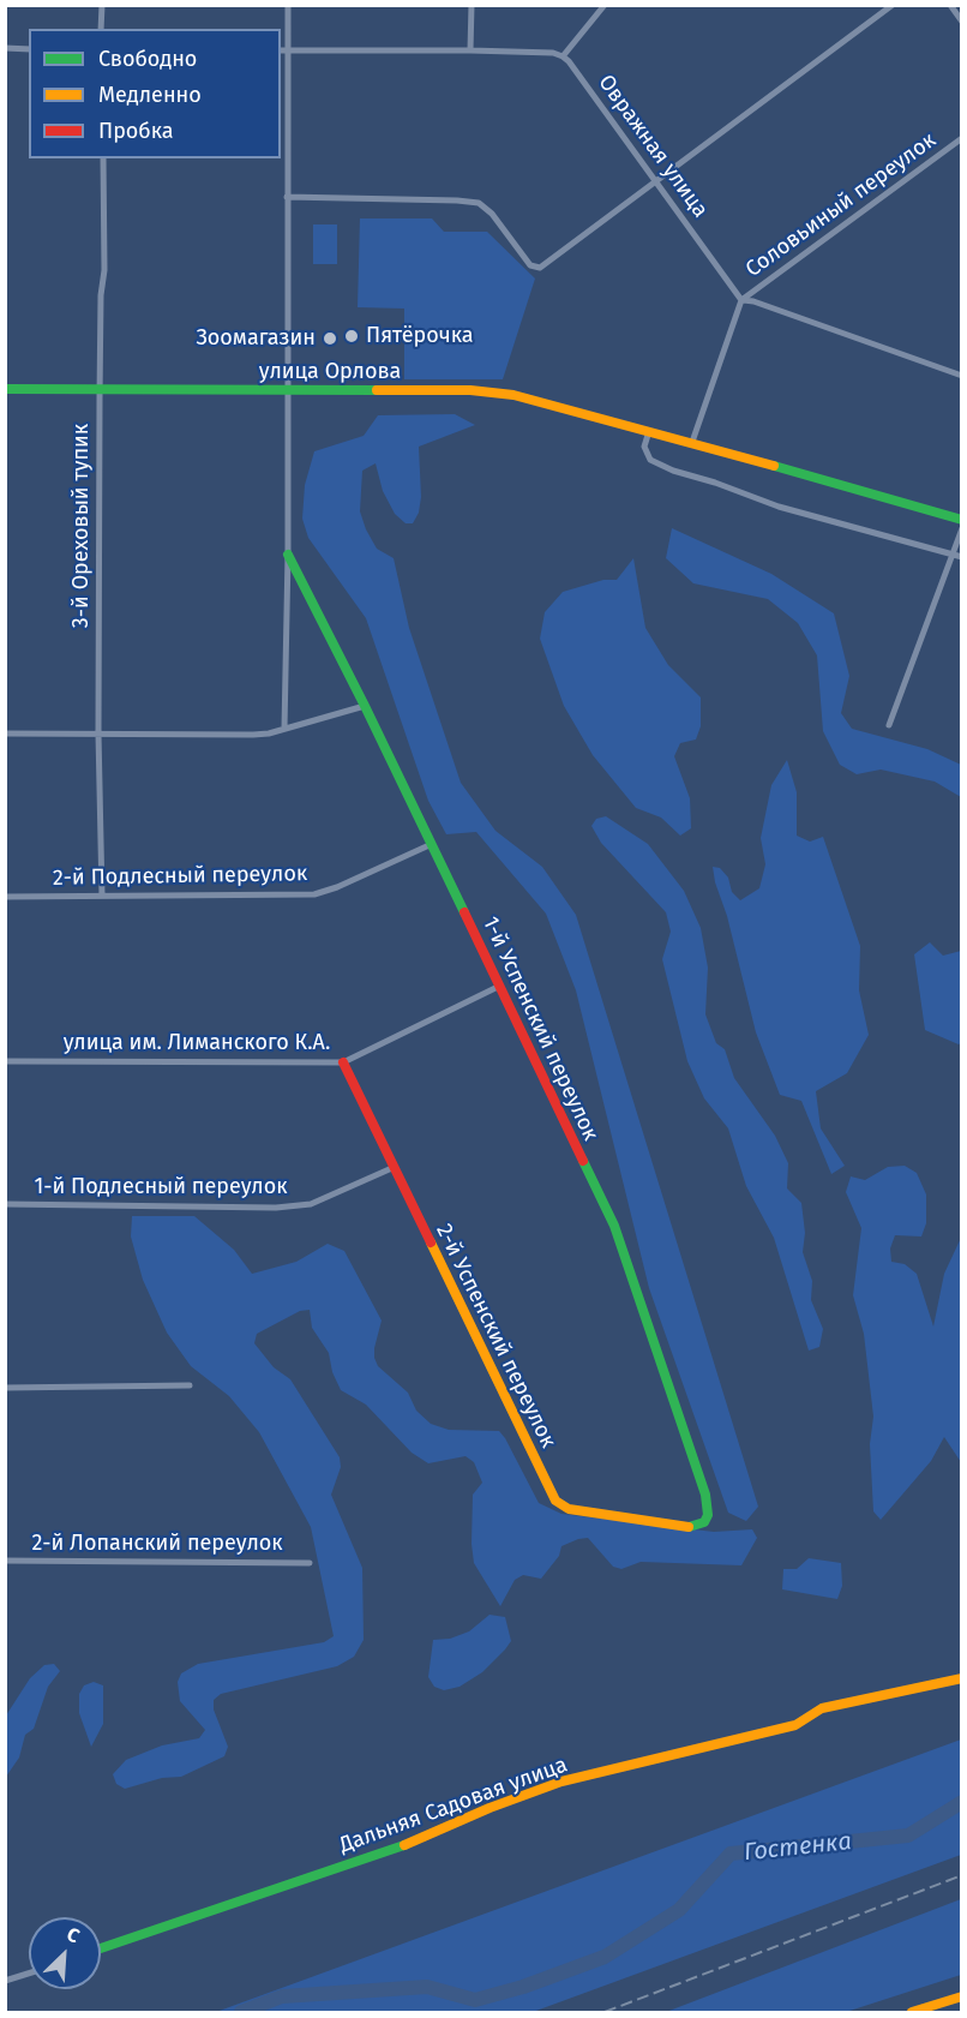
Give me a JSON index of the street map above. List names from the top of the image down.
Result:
{
  "streets": {
    "street": [
      "Овражная улица",
      "Соловьиный переулок",
      "улица Орлова",
      "3-й Ореховый тупик",
      "2-й Подлесный переулок",
      "1-й Успенский переулок",
      "улица им. Лиманского К.А.",
      "1-й Подлесный переулок",
      "2-й Успенский переулок",
      "2-й Лопанский переулок",
      "Дальняя Садовая улица"
    ]
  },
  "crossings": [
    ["Овражная улица", "Соловьиный переулок"],
    ["улица Орлова", "3-й Ореховый тупик"],
    ["улица Орлова", "1-й Успенский переулок"],
    ["3-й Ореховый тупик", "2-й Подлесный переулок"],
    ["2-й Подлесный переулок", "1-й Успенский переулок"],
    ["1-й Успенский переулок", "улица им. Лиманского К.А."],
    ["1-й Успенский переулок", "2-й Успенский переулок"],
    ["улица им. Лиманского К.А.", "2-й Успенский переулок"],
    ["1-й Подлесный переулок", "2-й Успенский переулок"]
  ],
  "water": ["Гостенка"],
  "places": ["Пятёрочка", "Зоомагазин"],
  "legend": ["Свободно", "Медленно", "Пробка"],
  "north": "top right"
}
